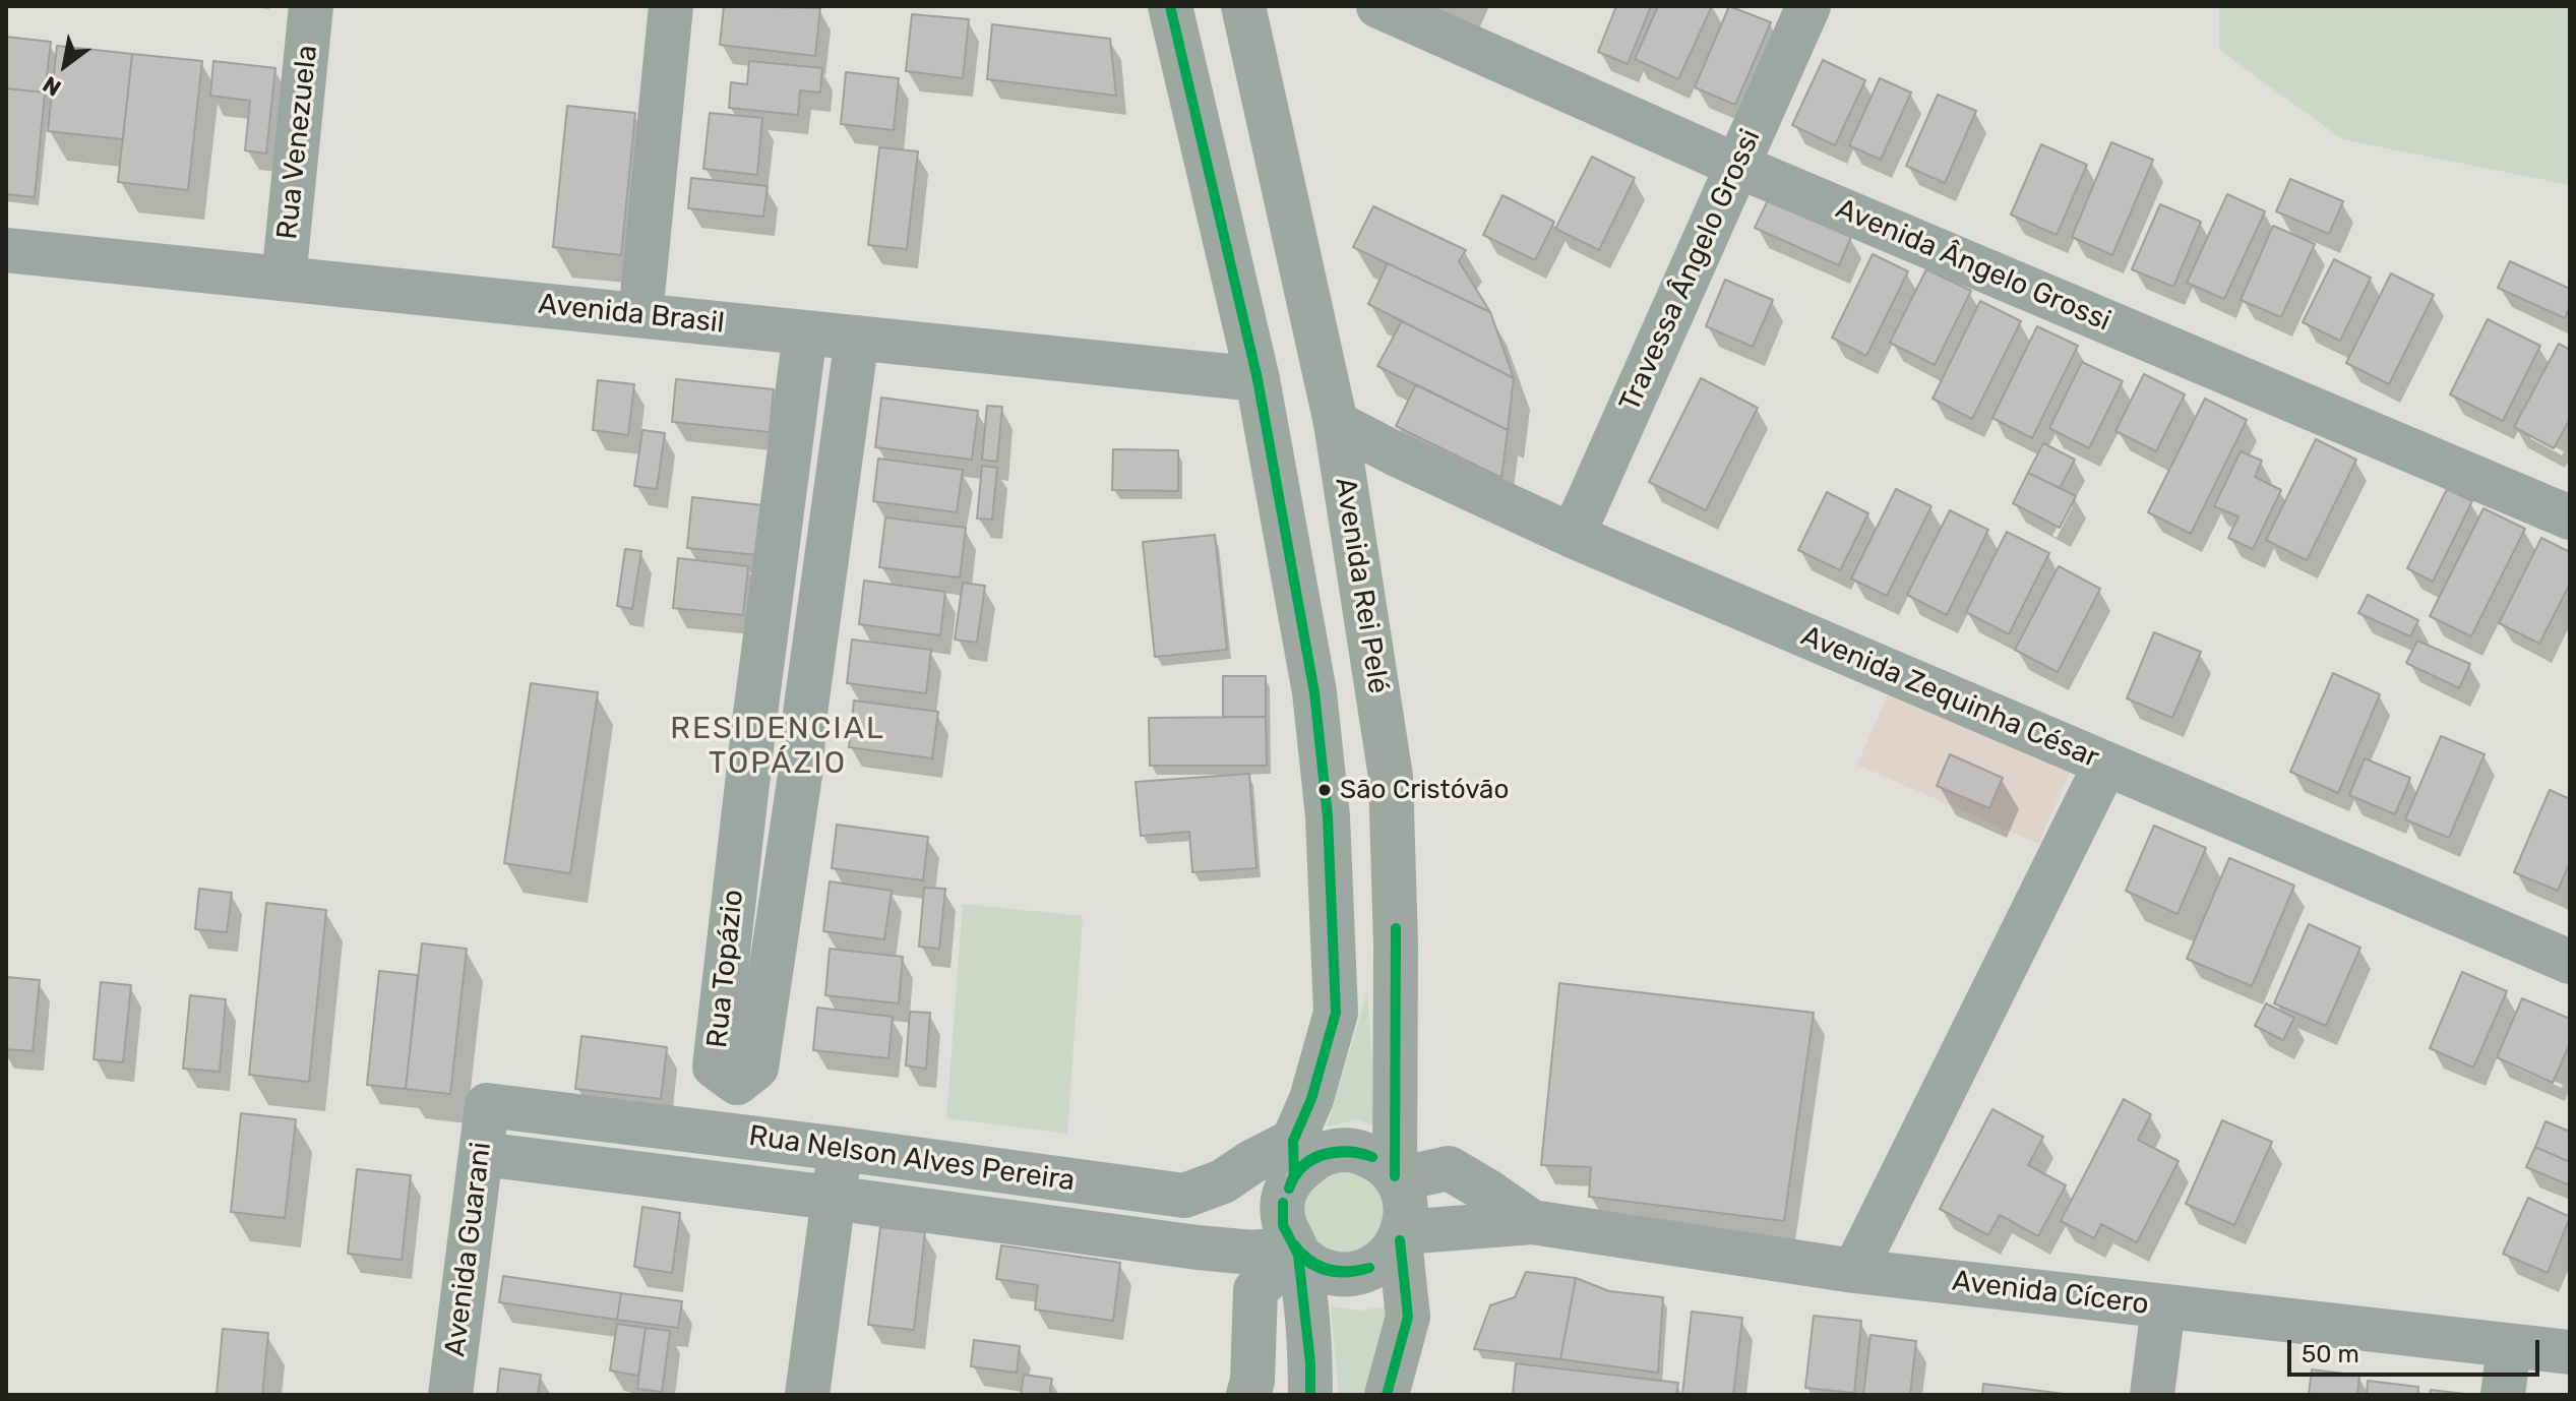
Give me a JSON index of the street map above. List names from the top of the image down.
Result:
{
  "streets": {
    "main road": ["Avenida Rei Pelé"],
    "street": [
      "Rua Venezuela",
      "Avenida Ângelo Grossi",
      "Travessa Ângelo Grossi",
      "Avenida Brasil",
      "Avenida Zequinha César",
      "Rua Topázio",
      "Rua Nelson Alves Pereira",
      "Avenida Guarani",
      "Avenida Cícero"
    ]
  },
  "crossings": [
    ["Rua Venezuela", "Avenida Brasil"],
    ["Avenida Ângelo Grossi", "Travessa Ângelo Grossi"],
    ["Travessa Ângelo Grossi", "Avenida Zequinha César"],
    ["Avenida Brasil", "Rua Topázio"],
    ["Avenida Rei Pelé", "Avenida Zequinha César"],
    ["Avenida Rei Pelé", "Rua Nelson Alves Pereira"],
    ["Avenida Rei Pelé", "Avenida Cícero"],
    ["Rua Nelson Alves Pereira", "Avenida Guarani"],
    ["Rua Nelson Alves Pereira", "Avenida Cícero"]
  ],
  "districts": ["RESIDENCIAL TOPÁZIO"],
  "places": ["São Cristóvão"],
  "scale_bar": "50 m",
  "north": "bottom left"
}
